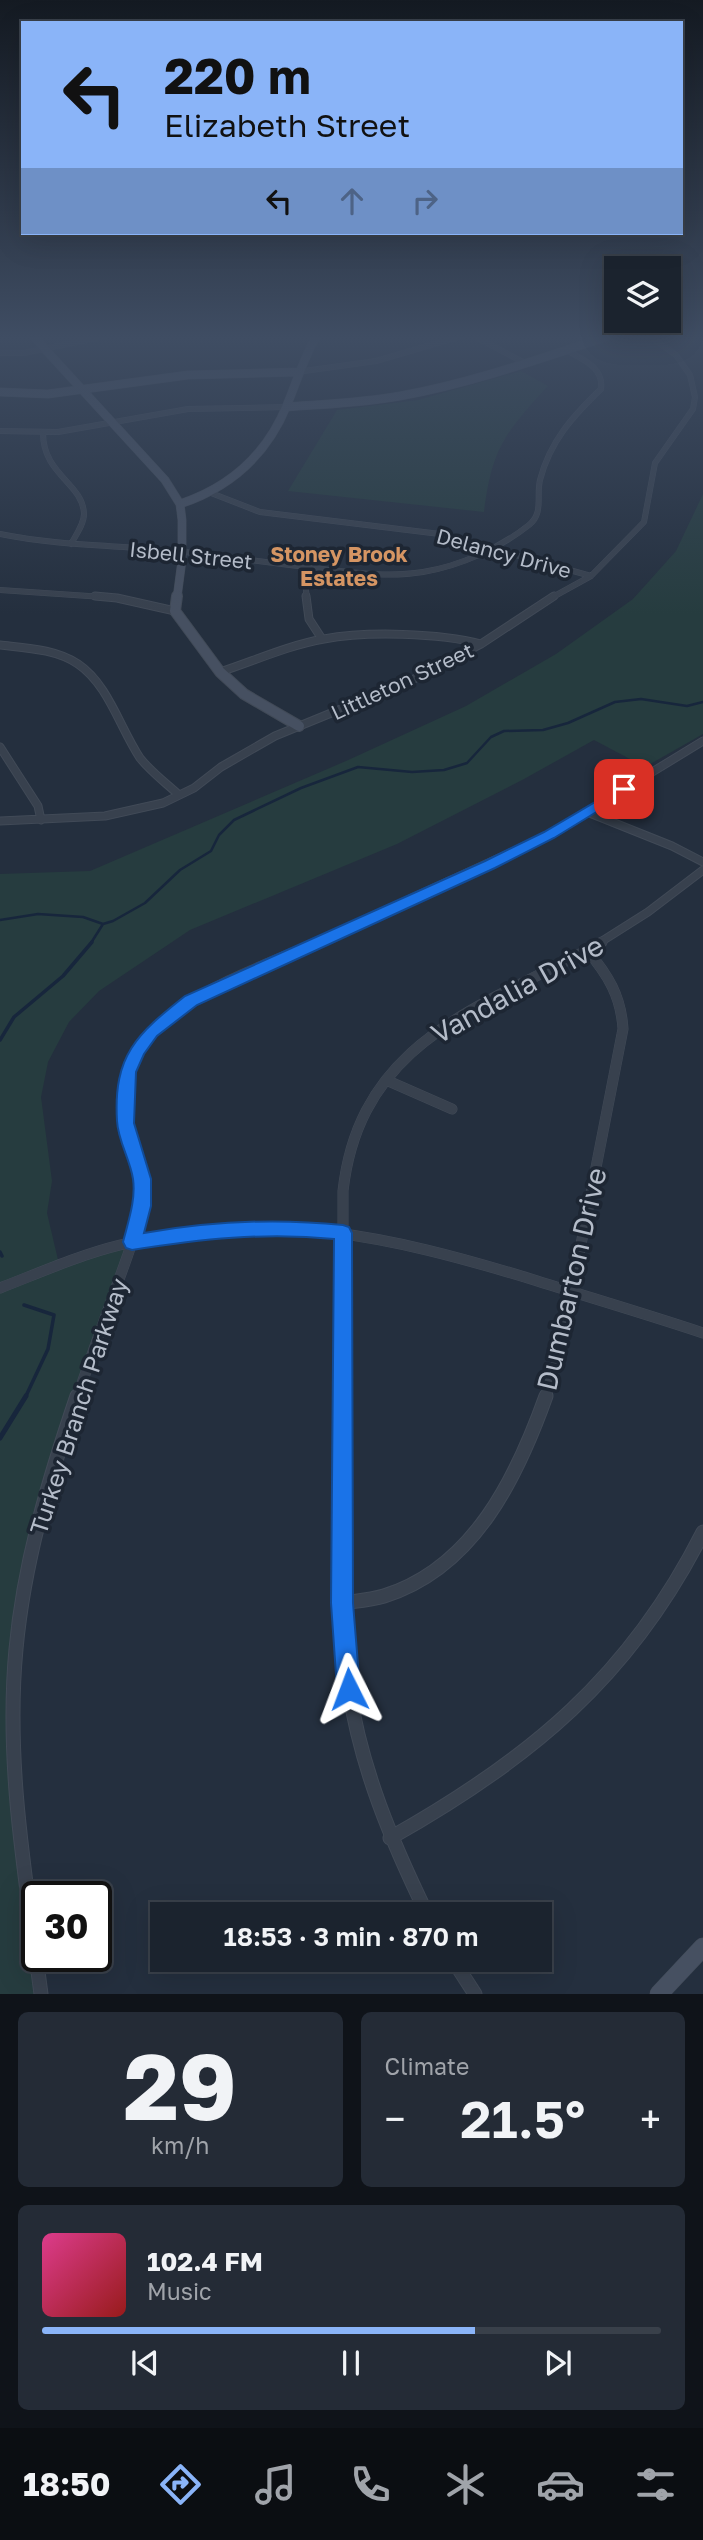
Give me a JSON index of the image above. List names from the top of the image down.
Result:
{
  "streets": {
    "street": [
      "Delancy Drive",
      "Isbell Street",
      "Littleton Street",
      "Vandalia Drive",
      "Dumbarton Drive",
      "Turkey Branch Parkway"
    ]
  },
  "crossings": [
    ["Delancy Drive", "Isbell Street"],
    ["Delancy Drive", "Littleton Street"],
    ["Vandalia Drive", "Dumbarton Drive"]
  ],
  "districts": ["Stoney Brook Estates"],
  "page": {
    "turn": ["220 m", "Elizabeth Street"],
    "limit": "30",
    "trip": "18:53 · 3 min · 870 m",
    "tile": [
      ["29", "km/h"],
      "Climate"
    ],
    "heat": ["−", "21.5°", "+"],
    "song": ["102.4 FM", "Music"],
    "tabs": "18:50"
  }
}
